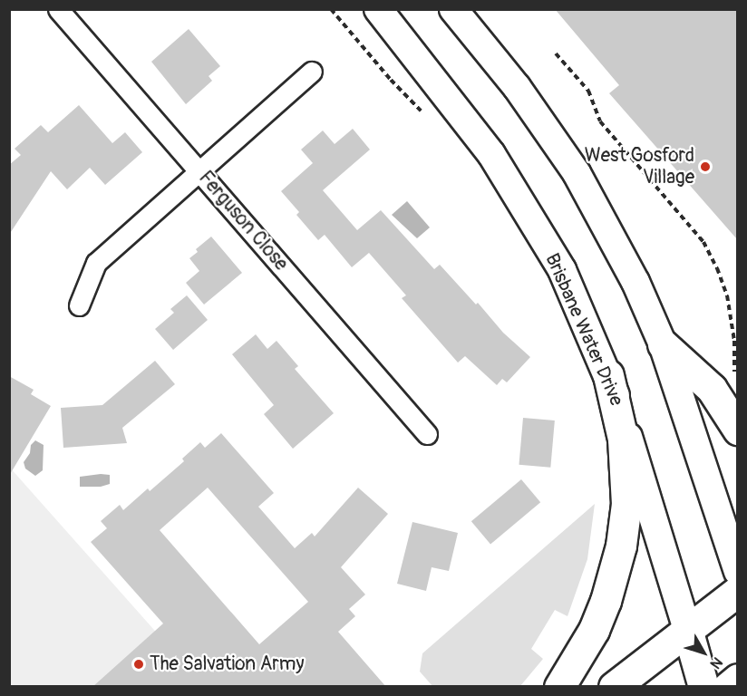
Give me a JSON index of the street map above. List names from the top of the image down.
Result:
{
  "streets": {
    "main road": ["Brisbane Water Drive"],
    "street": ["Ferguson Close"]
  },
  "places": ["West Gosford Village", "The Salvation Army"],
  "north": "bottom right"
}
